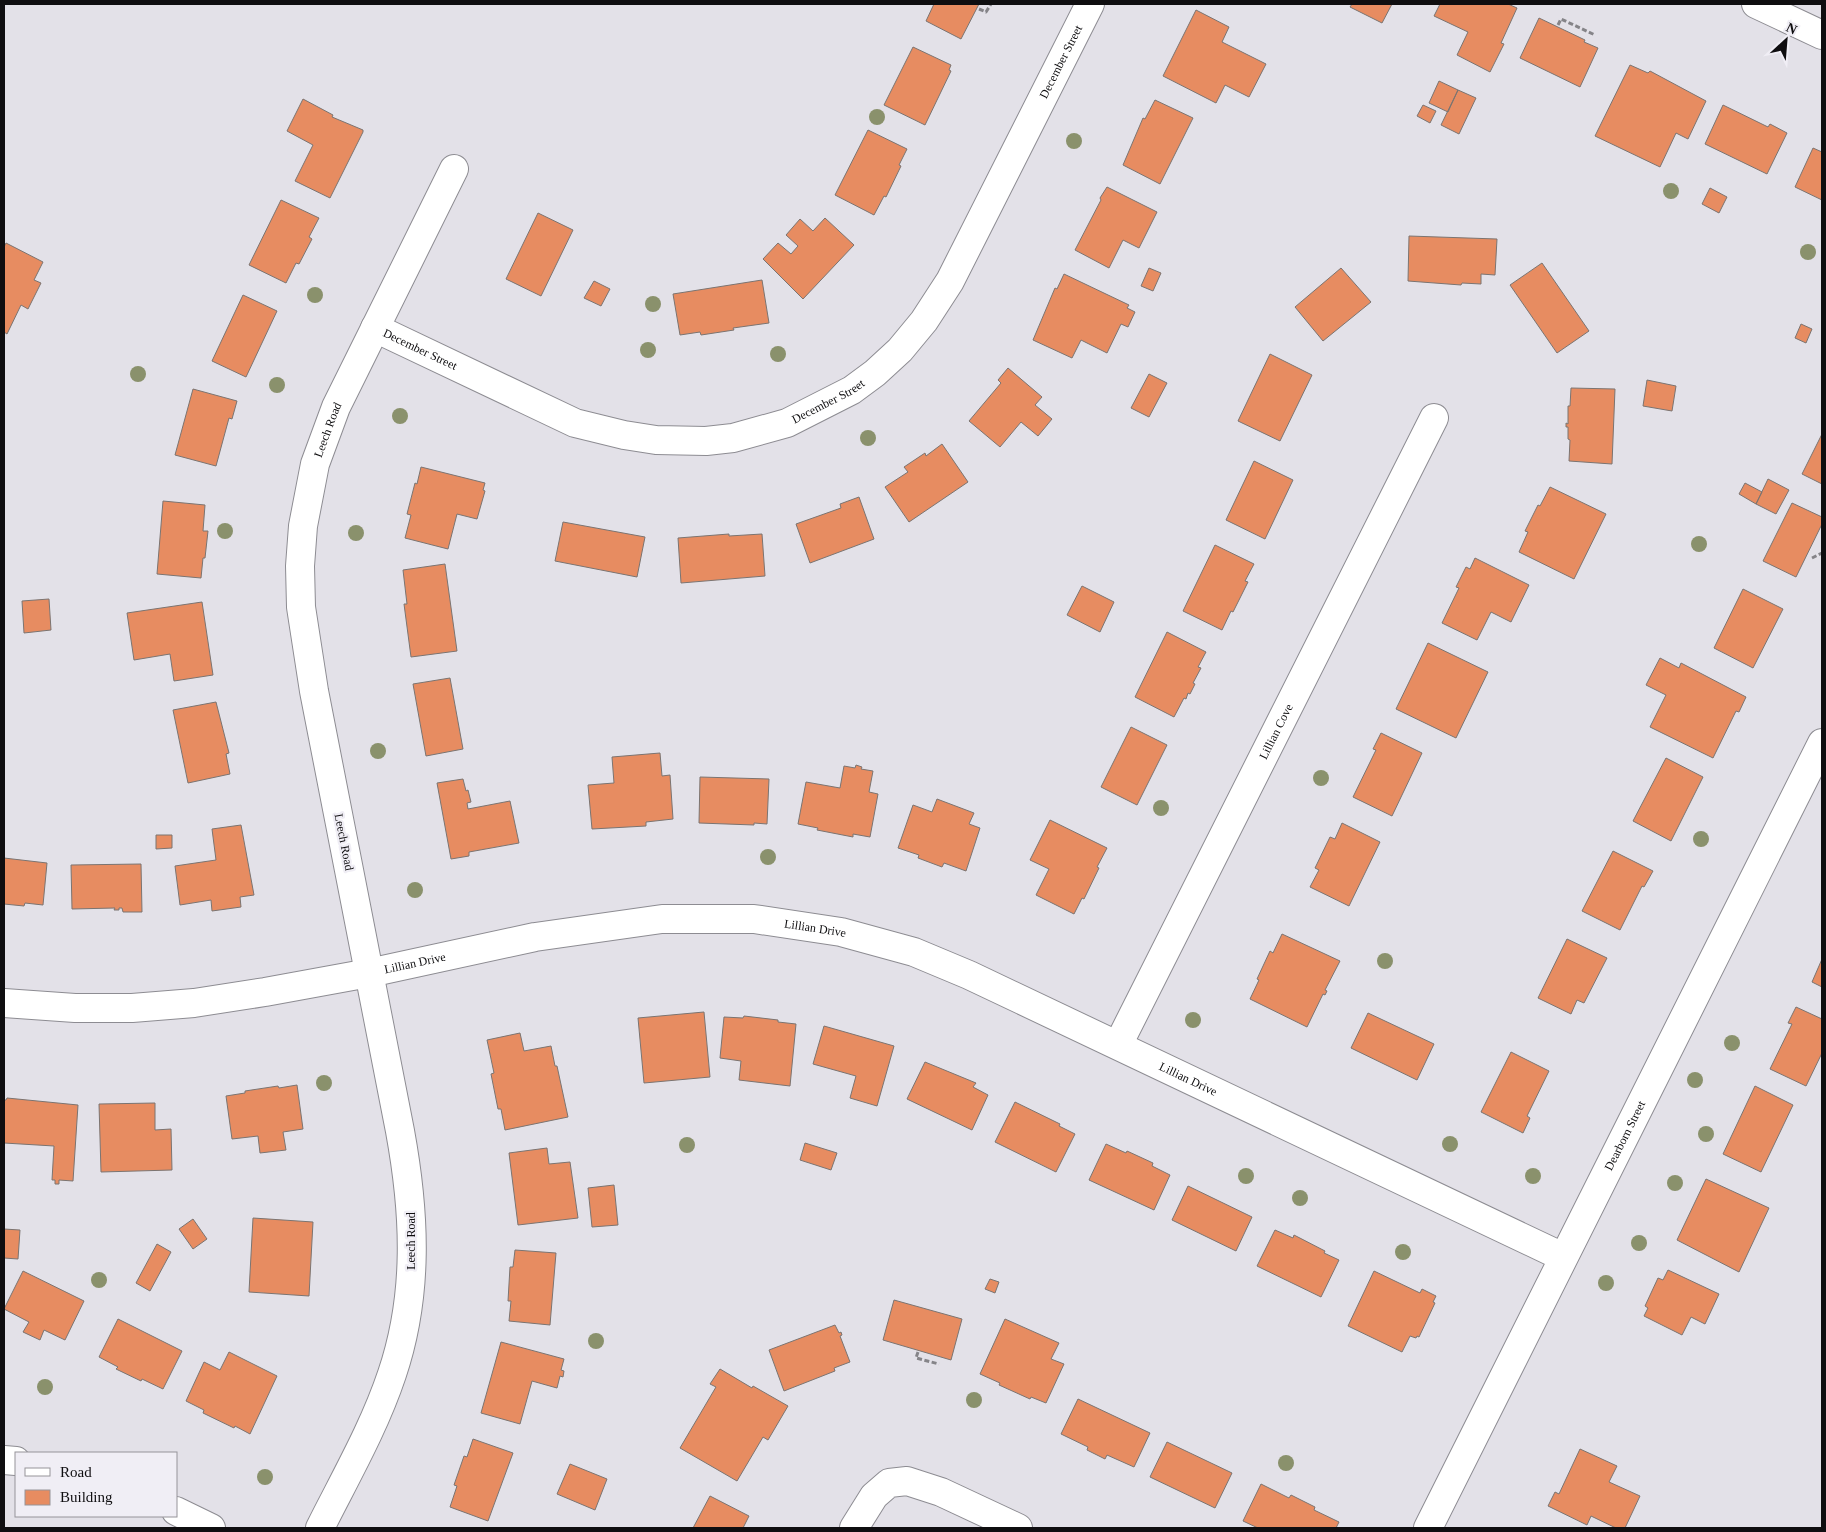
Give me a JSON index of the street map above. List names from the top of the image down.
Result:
{
  "streets": {
    "street": [
      "December Street",
      "Leech Road",
      "Lillian Cove",
      "Lillian Drive",
      "Dearborn Street"
    ]
  },
  "crossings": [
    ["December Street", "Leech Road"],
    ["Leech Road", "Lillian Drive"],
    ["Lillian Cove", "Lillian Drive"],
    ["Lillian Drive", "Dearborn Street"]
  ],
  "legend": ["Road", "Building"],
  "north": "top right"
}
